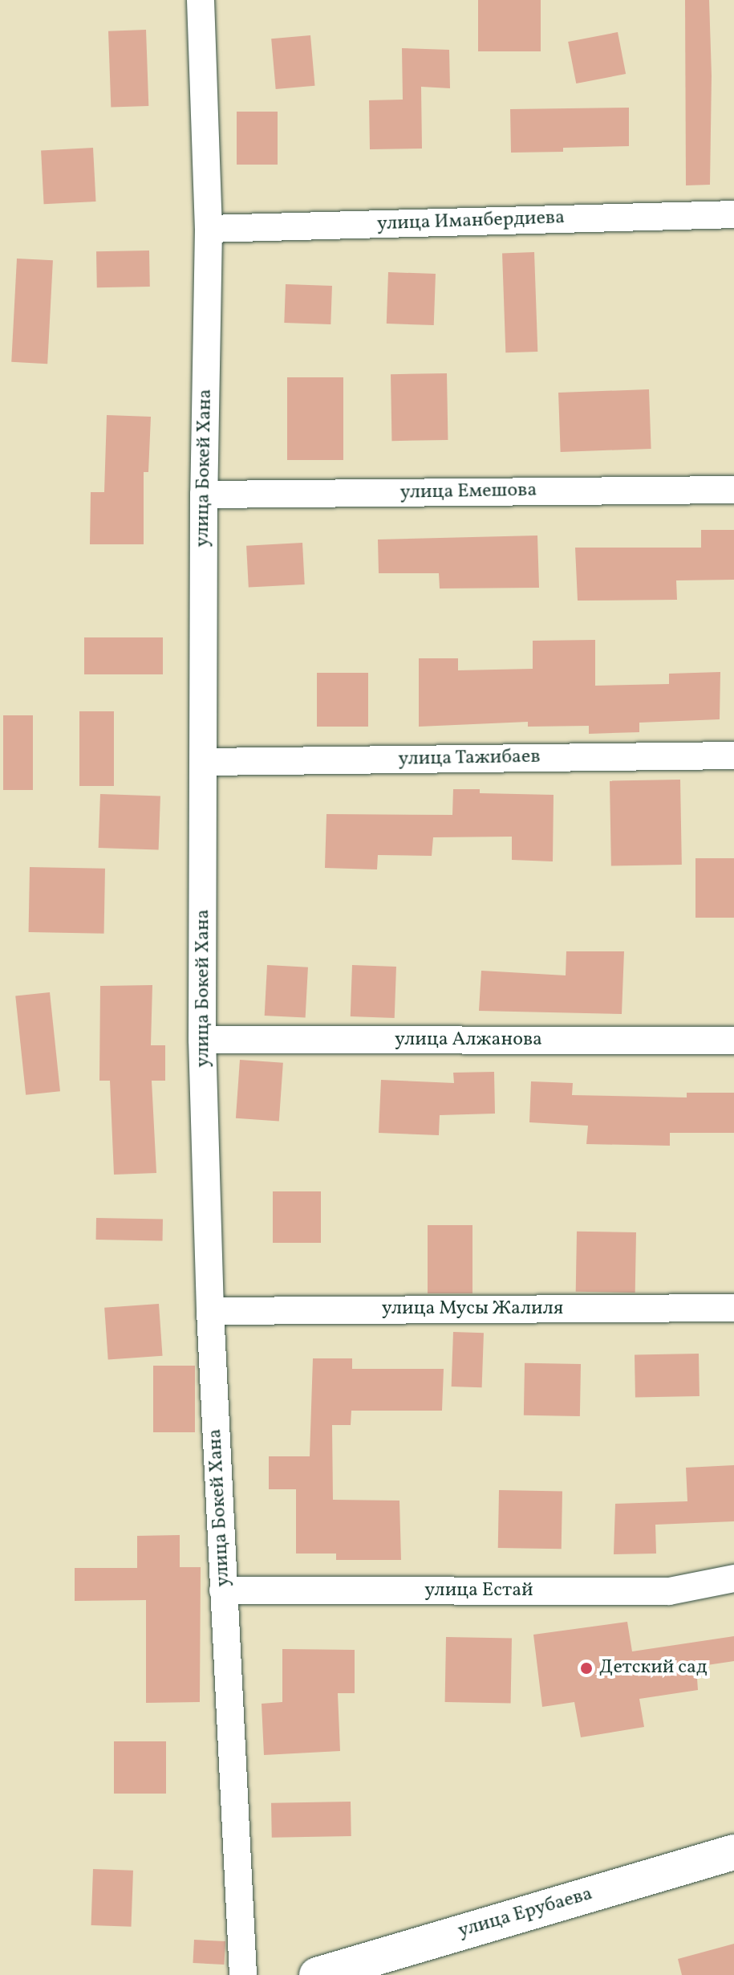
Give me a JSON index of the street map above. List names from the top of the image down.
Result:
{
  "streets": {
    "street": [
      "улица Иманбердиева",
      "улица Бокей Хана",
      "улица Емешова",
      "улица Тажибаев",
      "улица Алжанова",
      "улица Мусы Жалиля",
      "улица Естай",
      "улица Ерубаева"
    ]
  },
  "crossings": [
    ["улица Иманбердиева", "улица Бокей Хана"],
    ["улица Бокей Хана", "улица Емешова"],
    ["улица Бокей Хана", "улица Тажибаев"],
    ["улица Бокей Хана", "улица Алжанова"],
    ["улица Бокей Хана", "улица Мусы Жалиля"],
    ["улица Бокей Хана", "улица Естай"]
  ],
  "places": ["Детский сад"]
}
